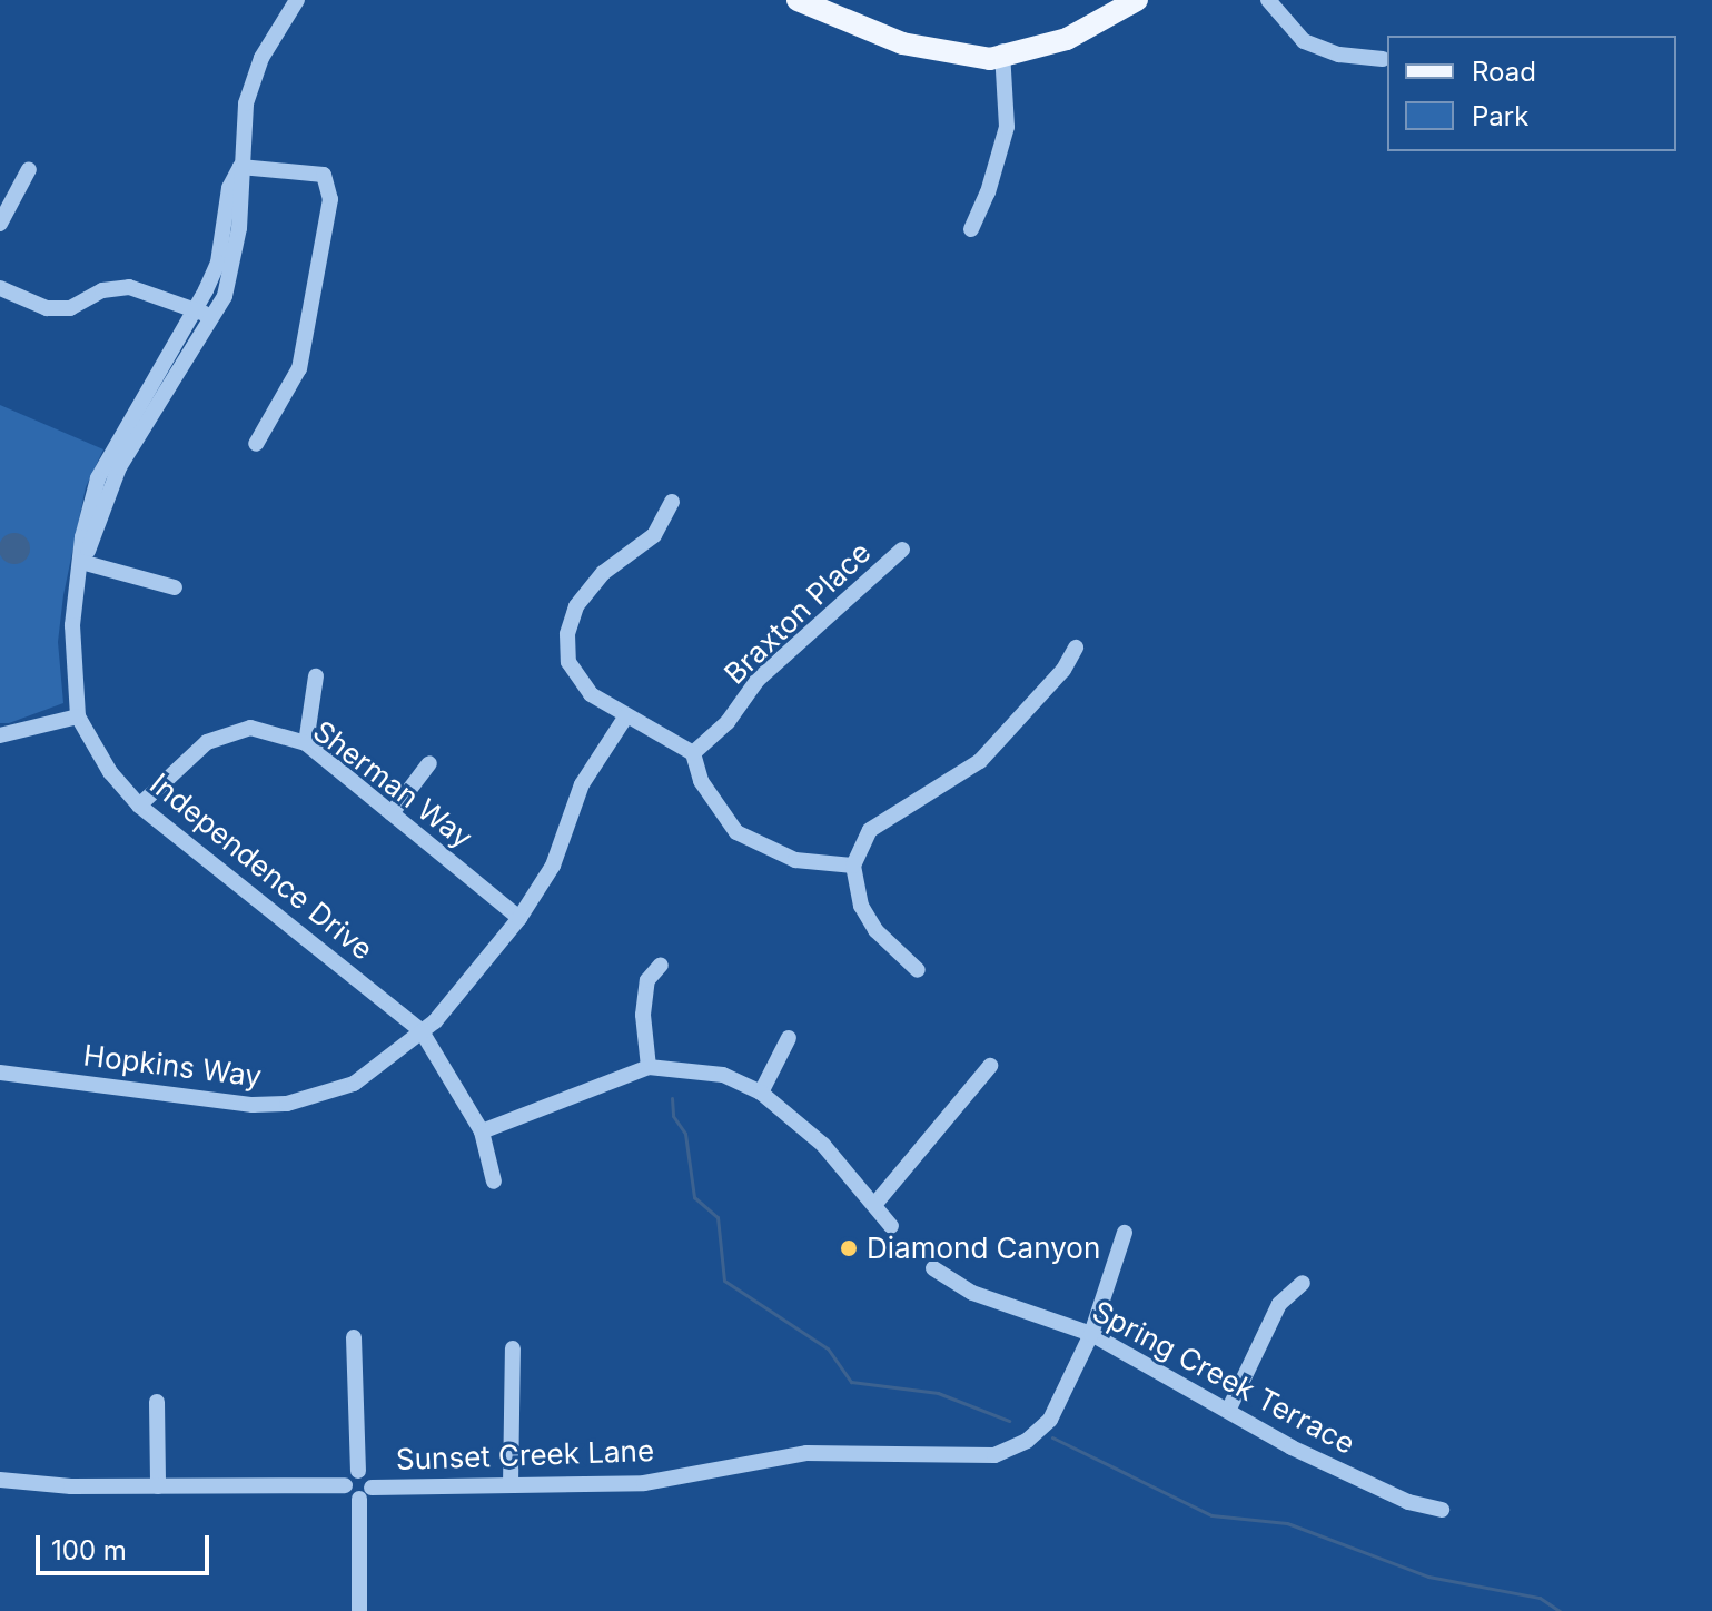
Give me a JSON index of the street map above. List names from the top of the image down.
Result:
{
  "streets": {
    "street": [
      "Braxton Place",
      "Sherman Way",
      "Independence Drive",
      "Hopkins Way",
      "Spring Creek Terrace",
      "Sunset Creek Lane"
    ]
  },
  "crossings": [
    ["Sherman Way", "Independence Drive"],
    ["Sherman Way", "Hopkins Way"],
    ["Independence Drive", "Hopkins Way"],
    ["Spring Creek Terrace", "Sunset Creek Lane"]
  ],
  "places": ["Diamond Canyon"],
  "legend": ["Road", "Park"],
  "scale_bar": "100 m"
}
